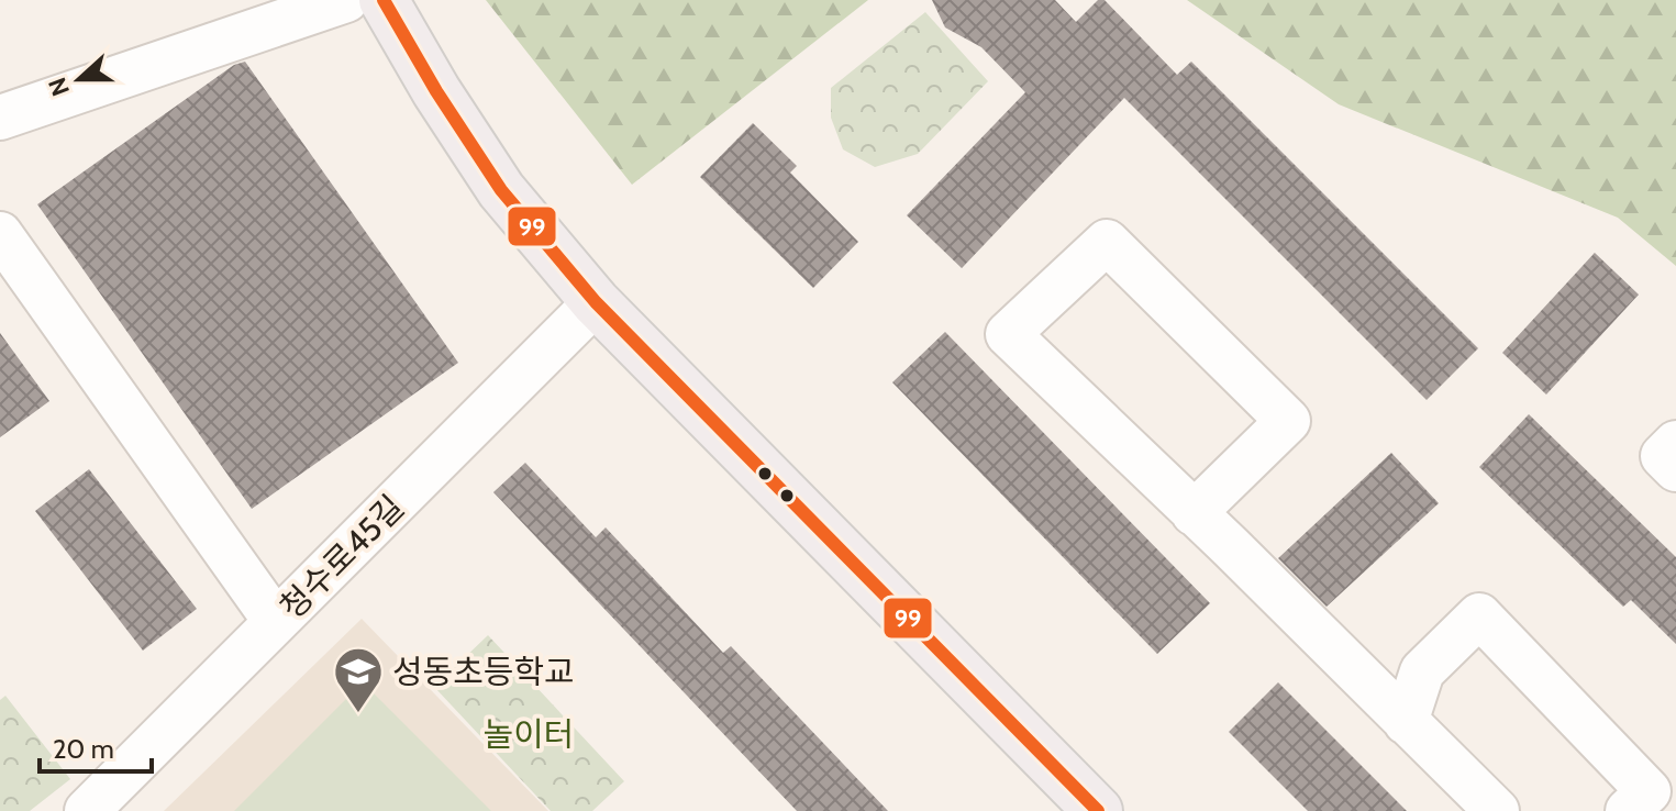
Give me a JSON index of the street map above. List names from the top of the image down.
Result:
{
  "streets": {
    "street": ["청수로45길"]
  },
  "parks": ["놀이터"],
  "places": {
    "school or university": ["성동초등학교"]
  },
  "lines": ["transit line 99"],
  "scale_bar": "20 m",
  "north": "left"
}
